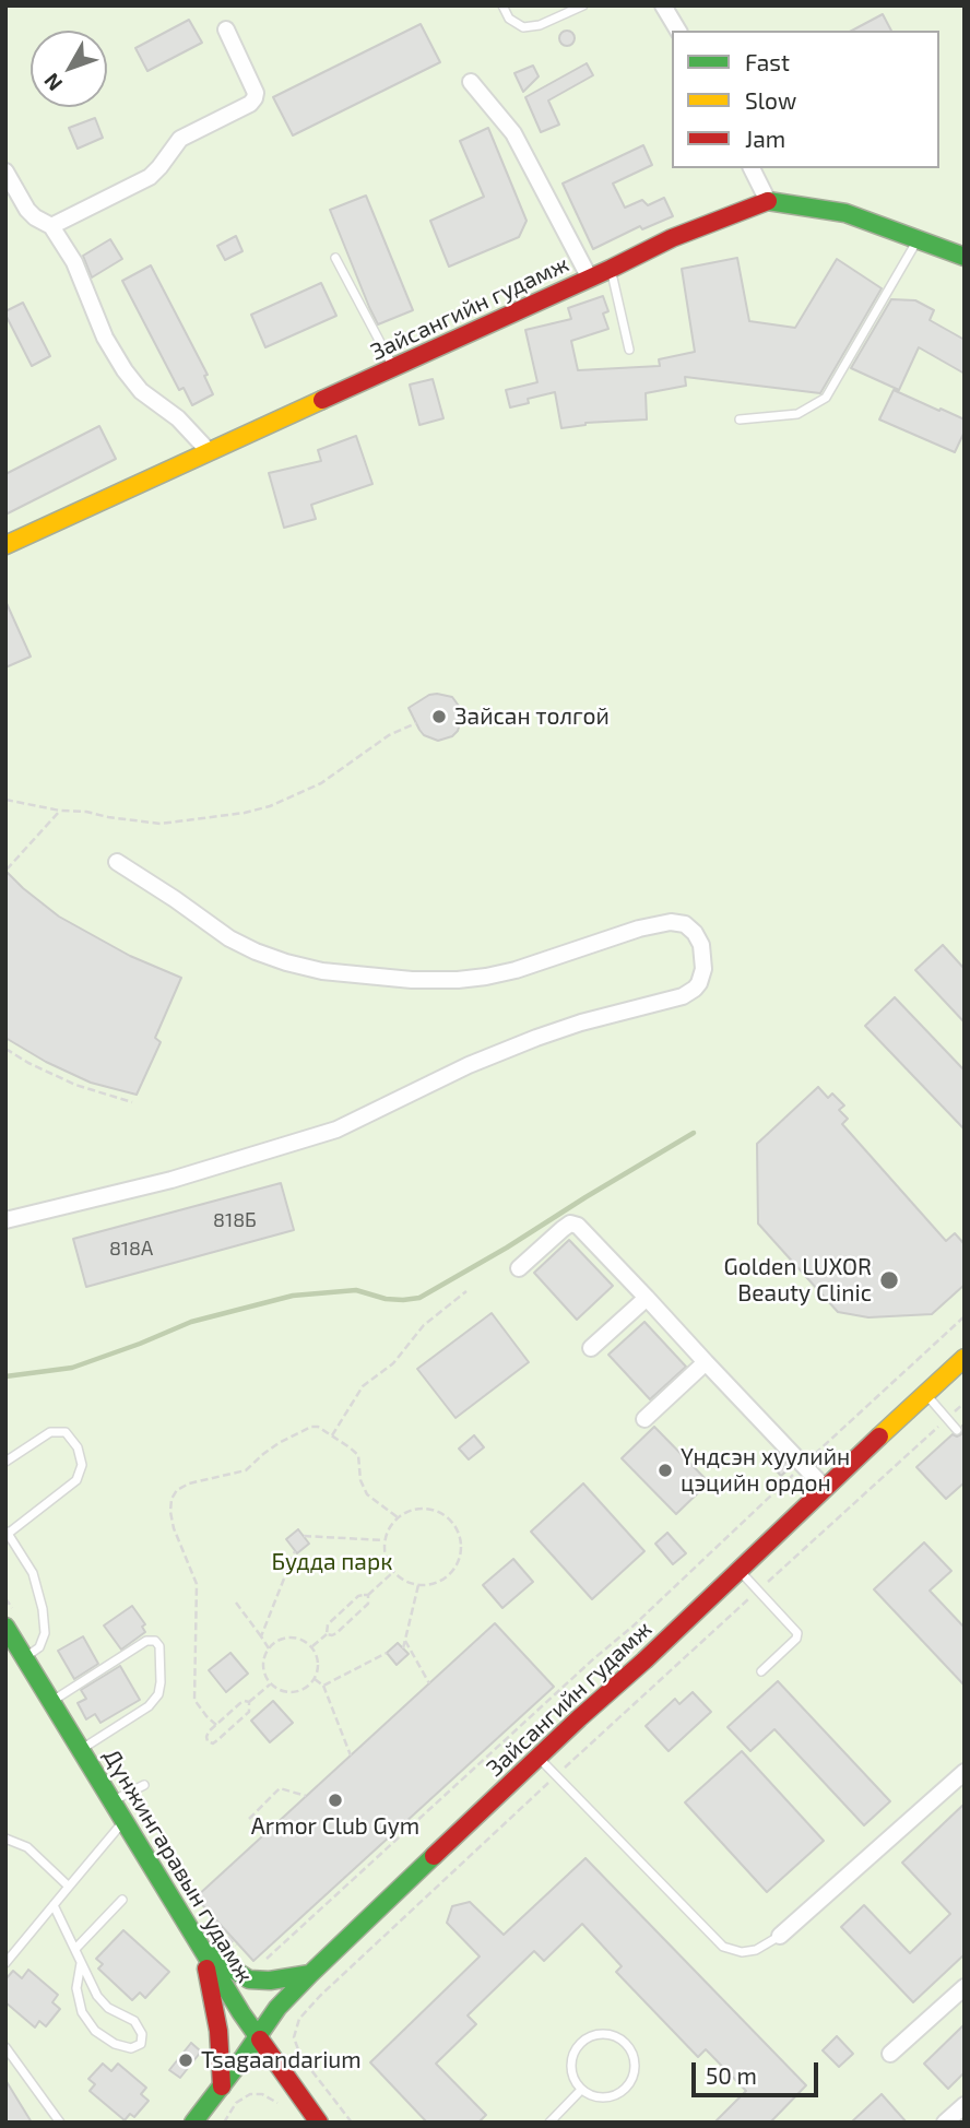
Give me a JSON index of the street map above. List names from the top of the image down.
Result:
{
  "streets": {
    "main road": ["Зайсангийн гудамж", "Дүнжингаравын гудамж"]
  },
  "crossings": [
    ["Зайсангийн гудамж", "Дүнжингаравын гудамж"]
  ],
  "parks": ["Будда парк"],
  "places": [
    "Зайсан толгой",
    "Golden LUXOR Beauty Clinic",
    "Үндсэн хуулийн цэцийн ордон",
    "Armor Club Gym",
    "Tsagaandarium"
  ],
  "house_numbers": ["818Б", "818А"],
  "legend": ["Fast", "Slow", "Jam"],
  "scale_bar": "50 m",
  "north": "bottom left"
}
